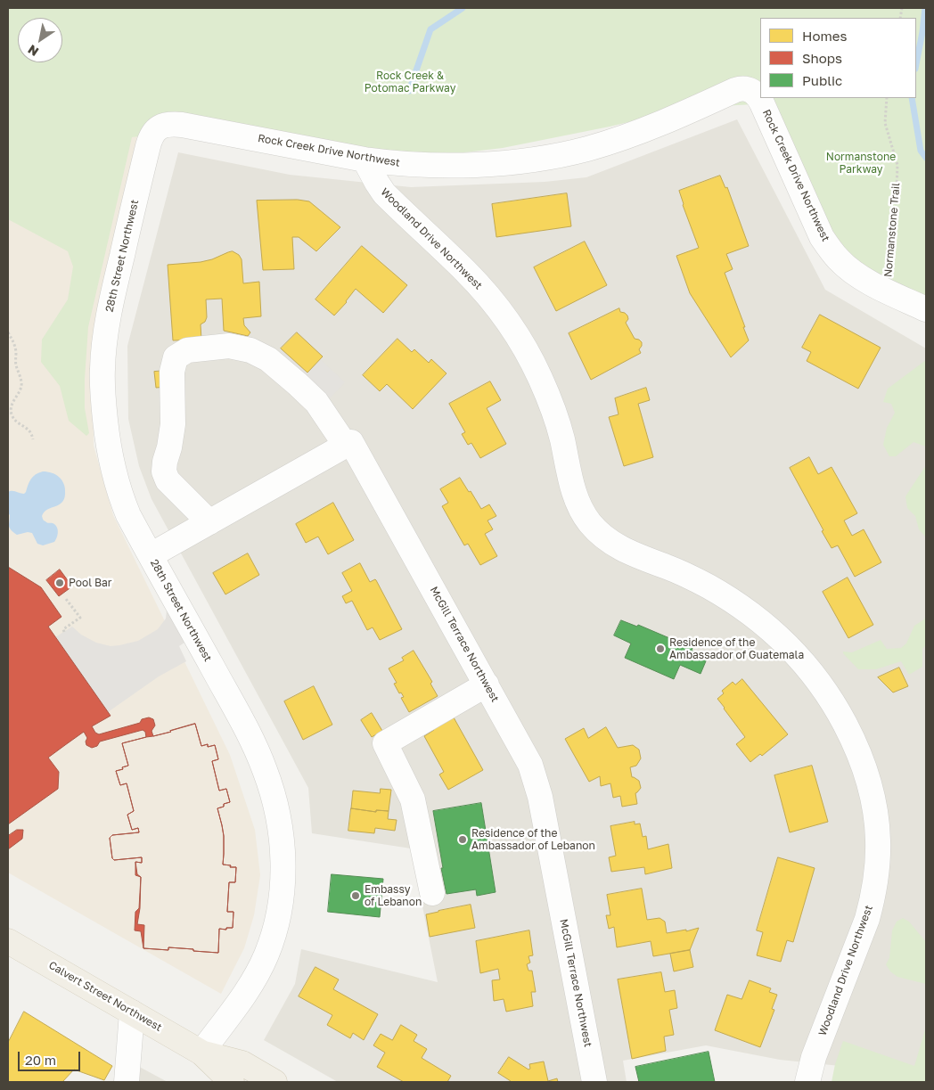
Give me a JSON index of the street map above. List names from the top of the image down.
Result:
{
  "streets": {
    "main road": ["Calvert Street Northwest"],
    "street": [
      "Rock Creek Drive Northwest",
      "Woodland Drive Northwest",
      "28th Street Northwest",
      "McGill Terrace Northwest"
    ],
    "path": ["Normanstone Trail"]
  },
  "crossings": [
    ["Rock Creek Drive Northwest", "Woodland Drive Northwest"],
    ["Rock Creek Drive Northwest", "28th Street Northwest"],
    ["28th Street Northwest", "Calvert Street Northwest"]
  ],
  "parks": ["Rock Creek & Potomac Parkway", "Normanstone Parkway"],
  "places": [
    "Pool Bar",
    "Residence of the Ambassador of Guatemala",
    "Residence of the Ambassador of Lebanon",
    "Embassy of Lebanon"
  ],
  "legend": ["Homes", "Shops", "Public"],
  "scale_bar": "20 m",
  "north": "bottom left"
}
